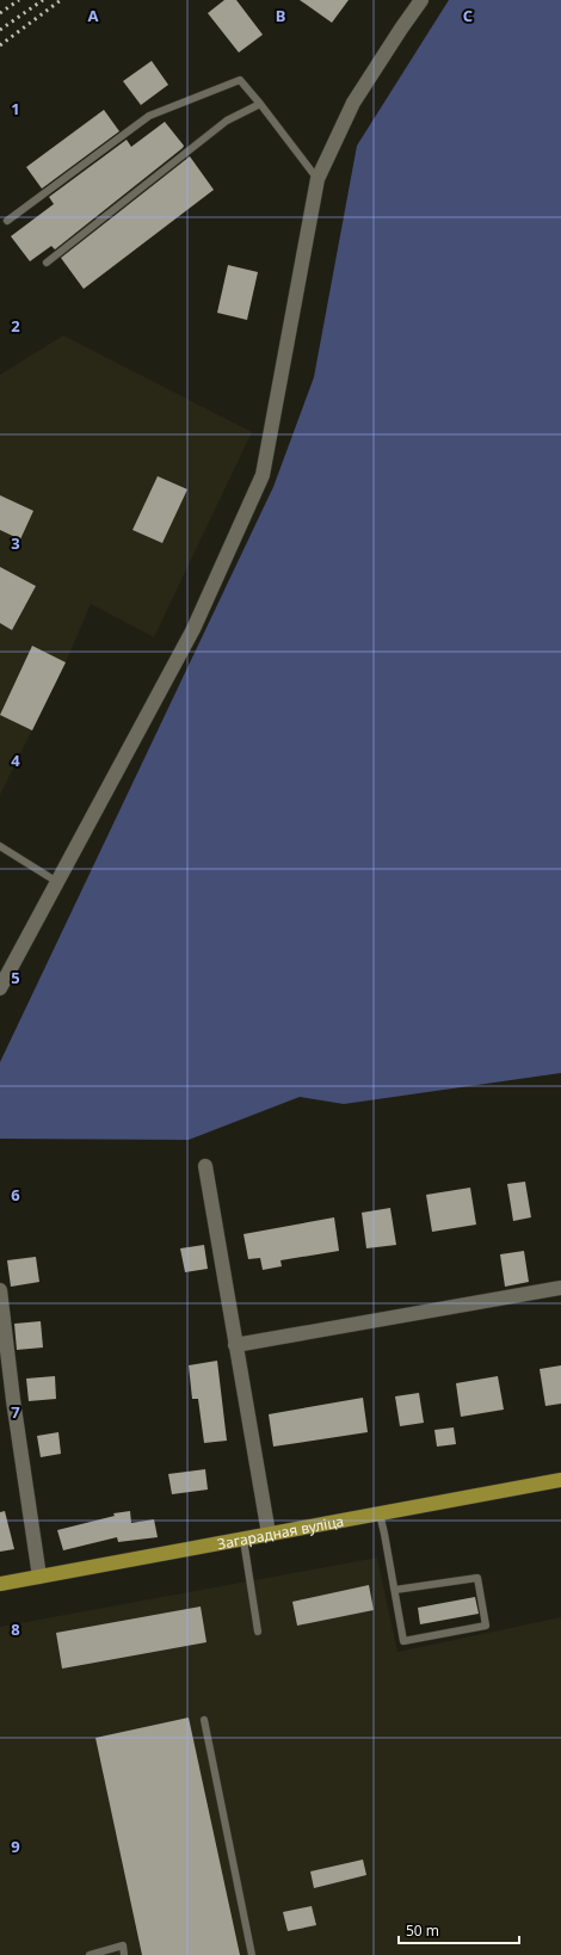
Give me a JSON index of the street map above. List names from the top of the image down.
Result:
{
  "streets": {
    "main road": ["Загарадная вуліца"]
  },
  "scale_bar": "50 m",
  "grid": {
    "columns": ["A", "B", "C"],
    "rows": [
      "1",
      "2",
      "3",
      "4",
      "5",
      "6",
      "7",
      "8",
      "9"
    ]
  }
}
